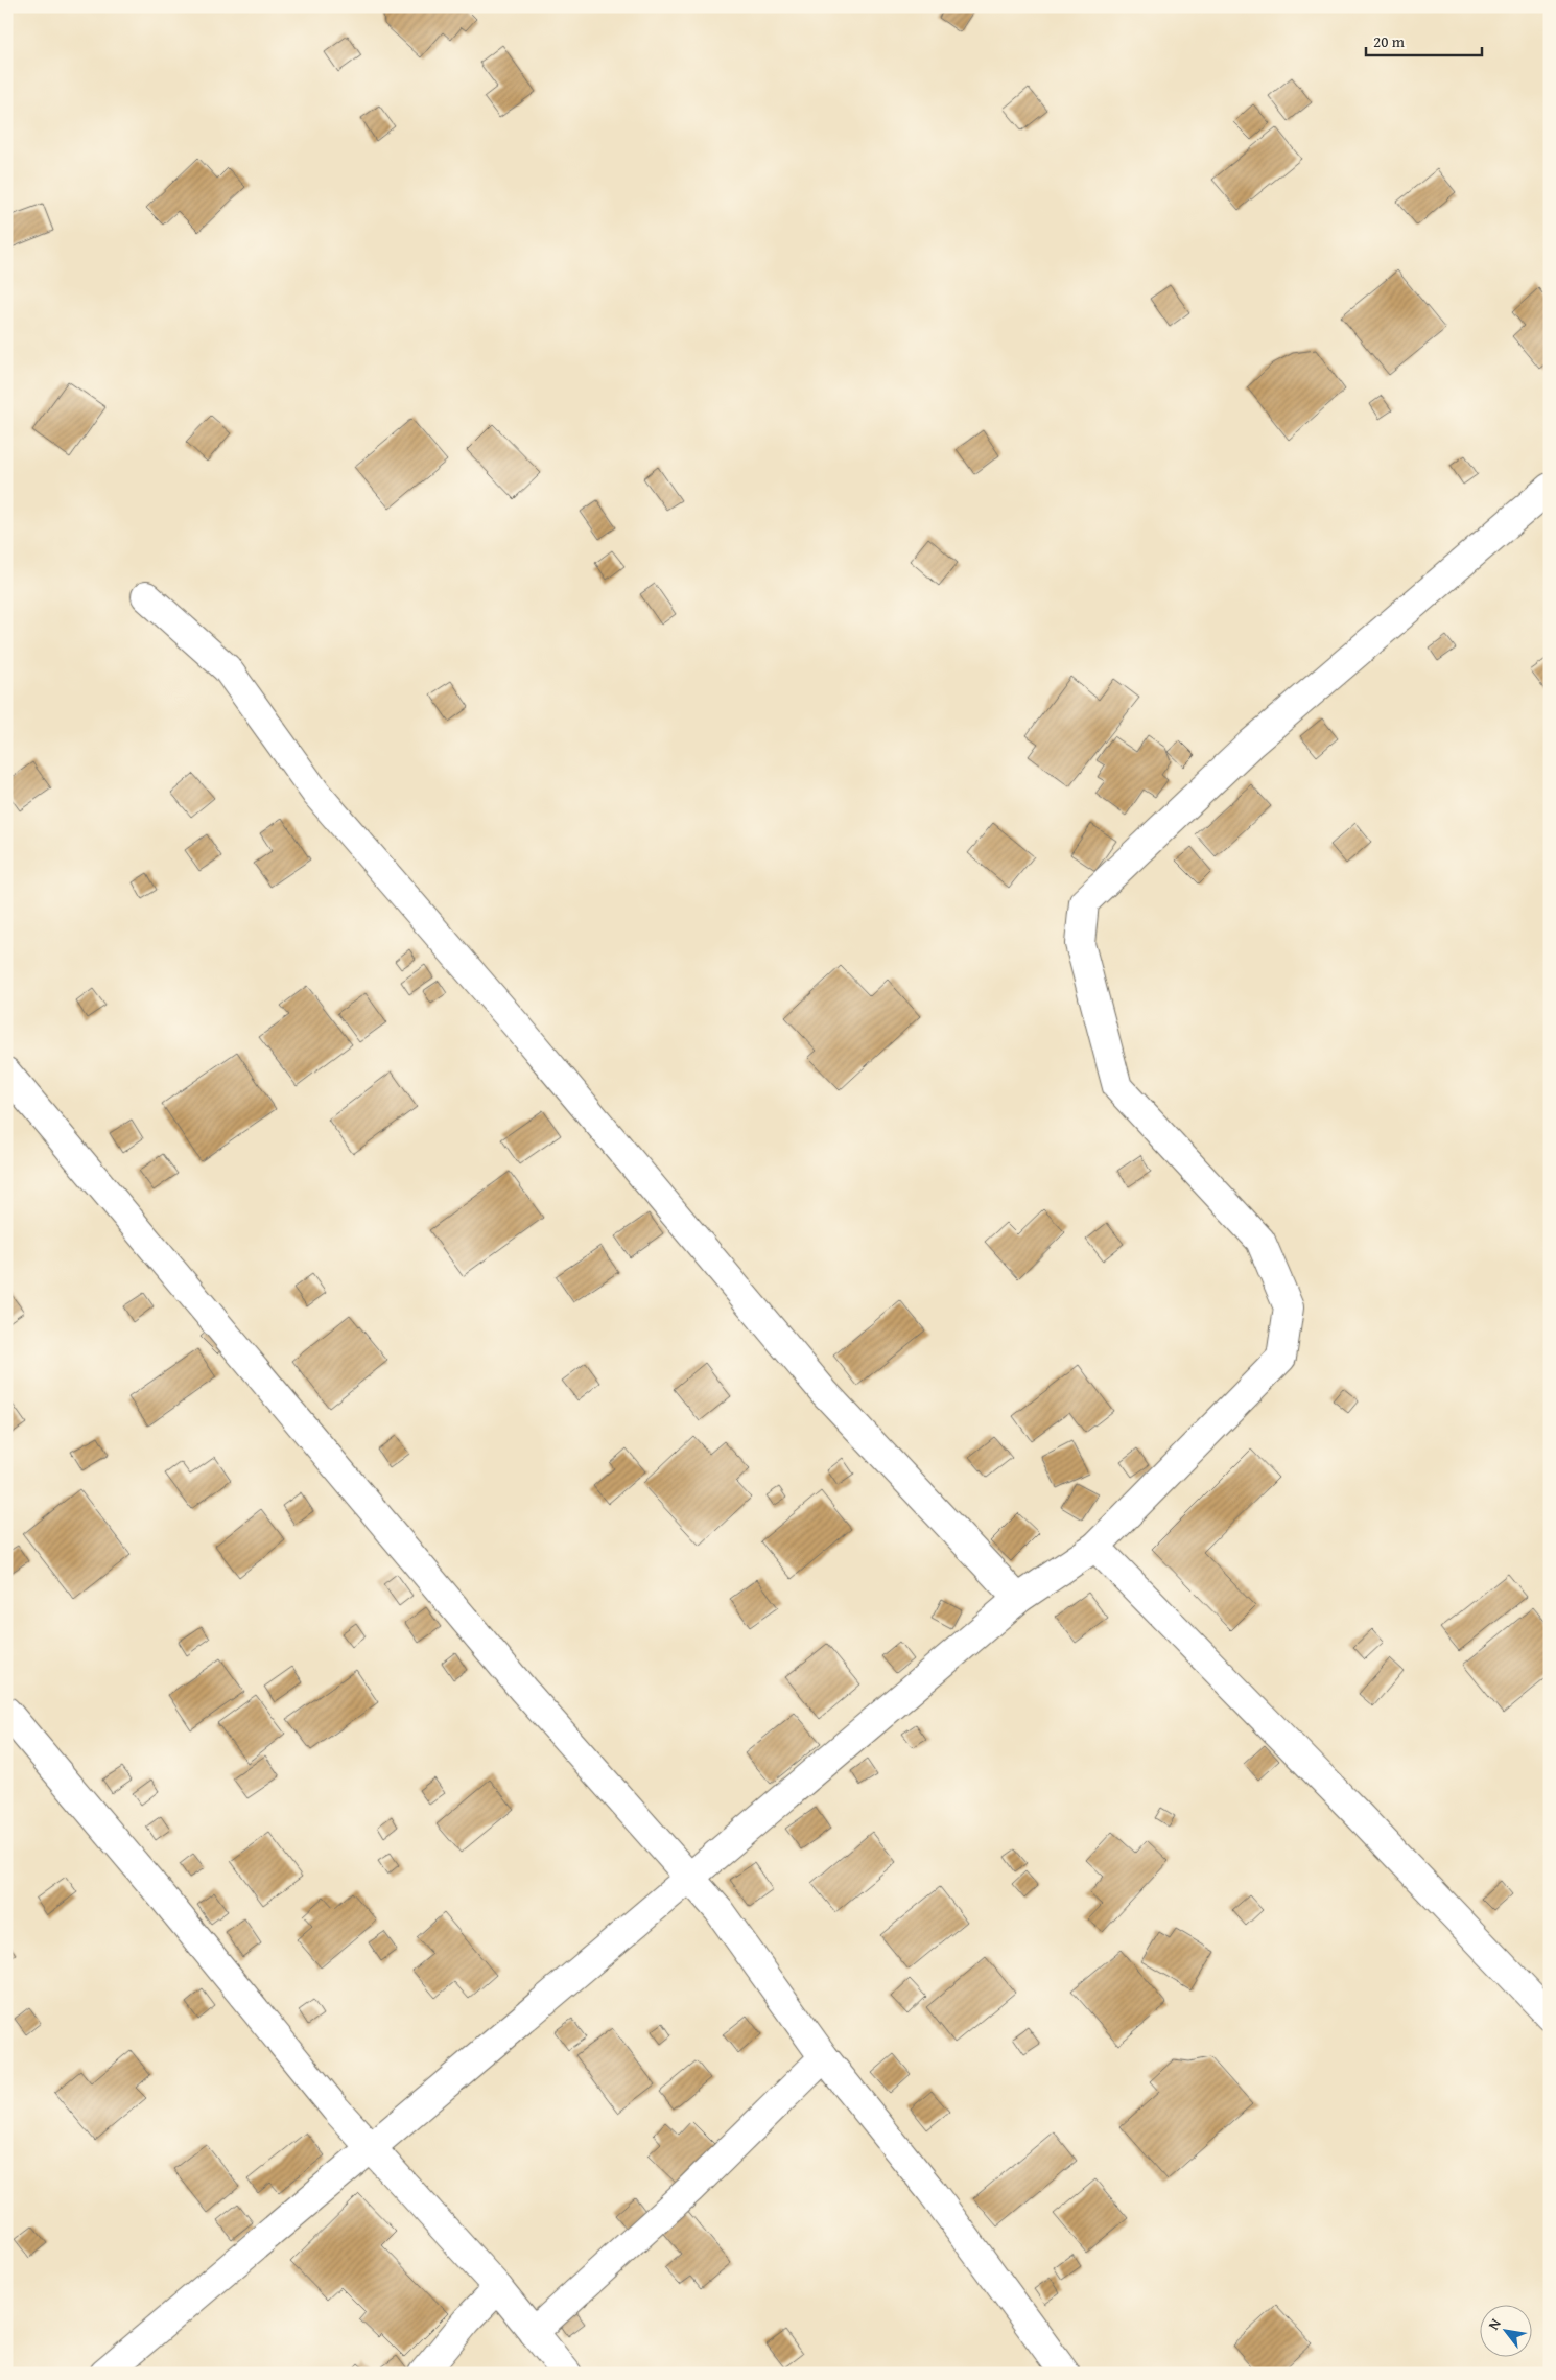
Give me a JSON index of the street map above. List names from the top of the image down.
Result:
{
  "scale_bar": "20 m",
  "north": "top left"
}
